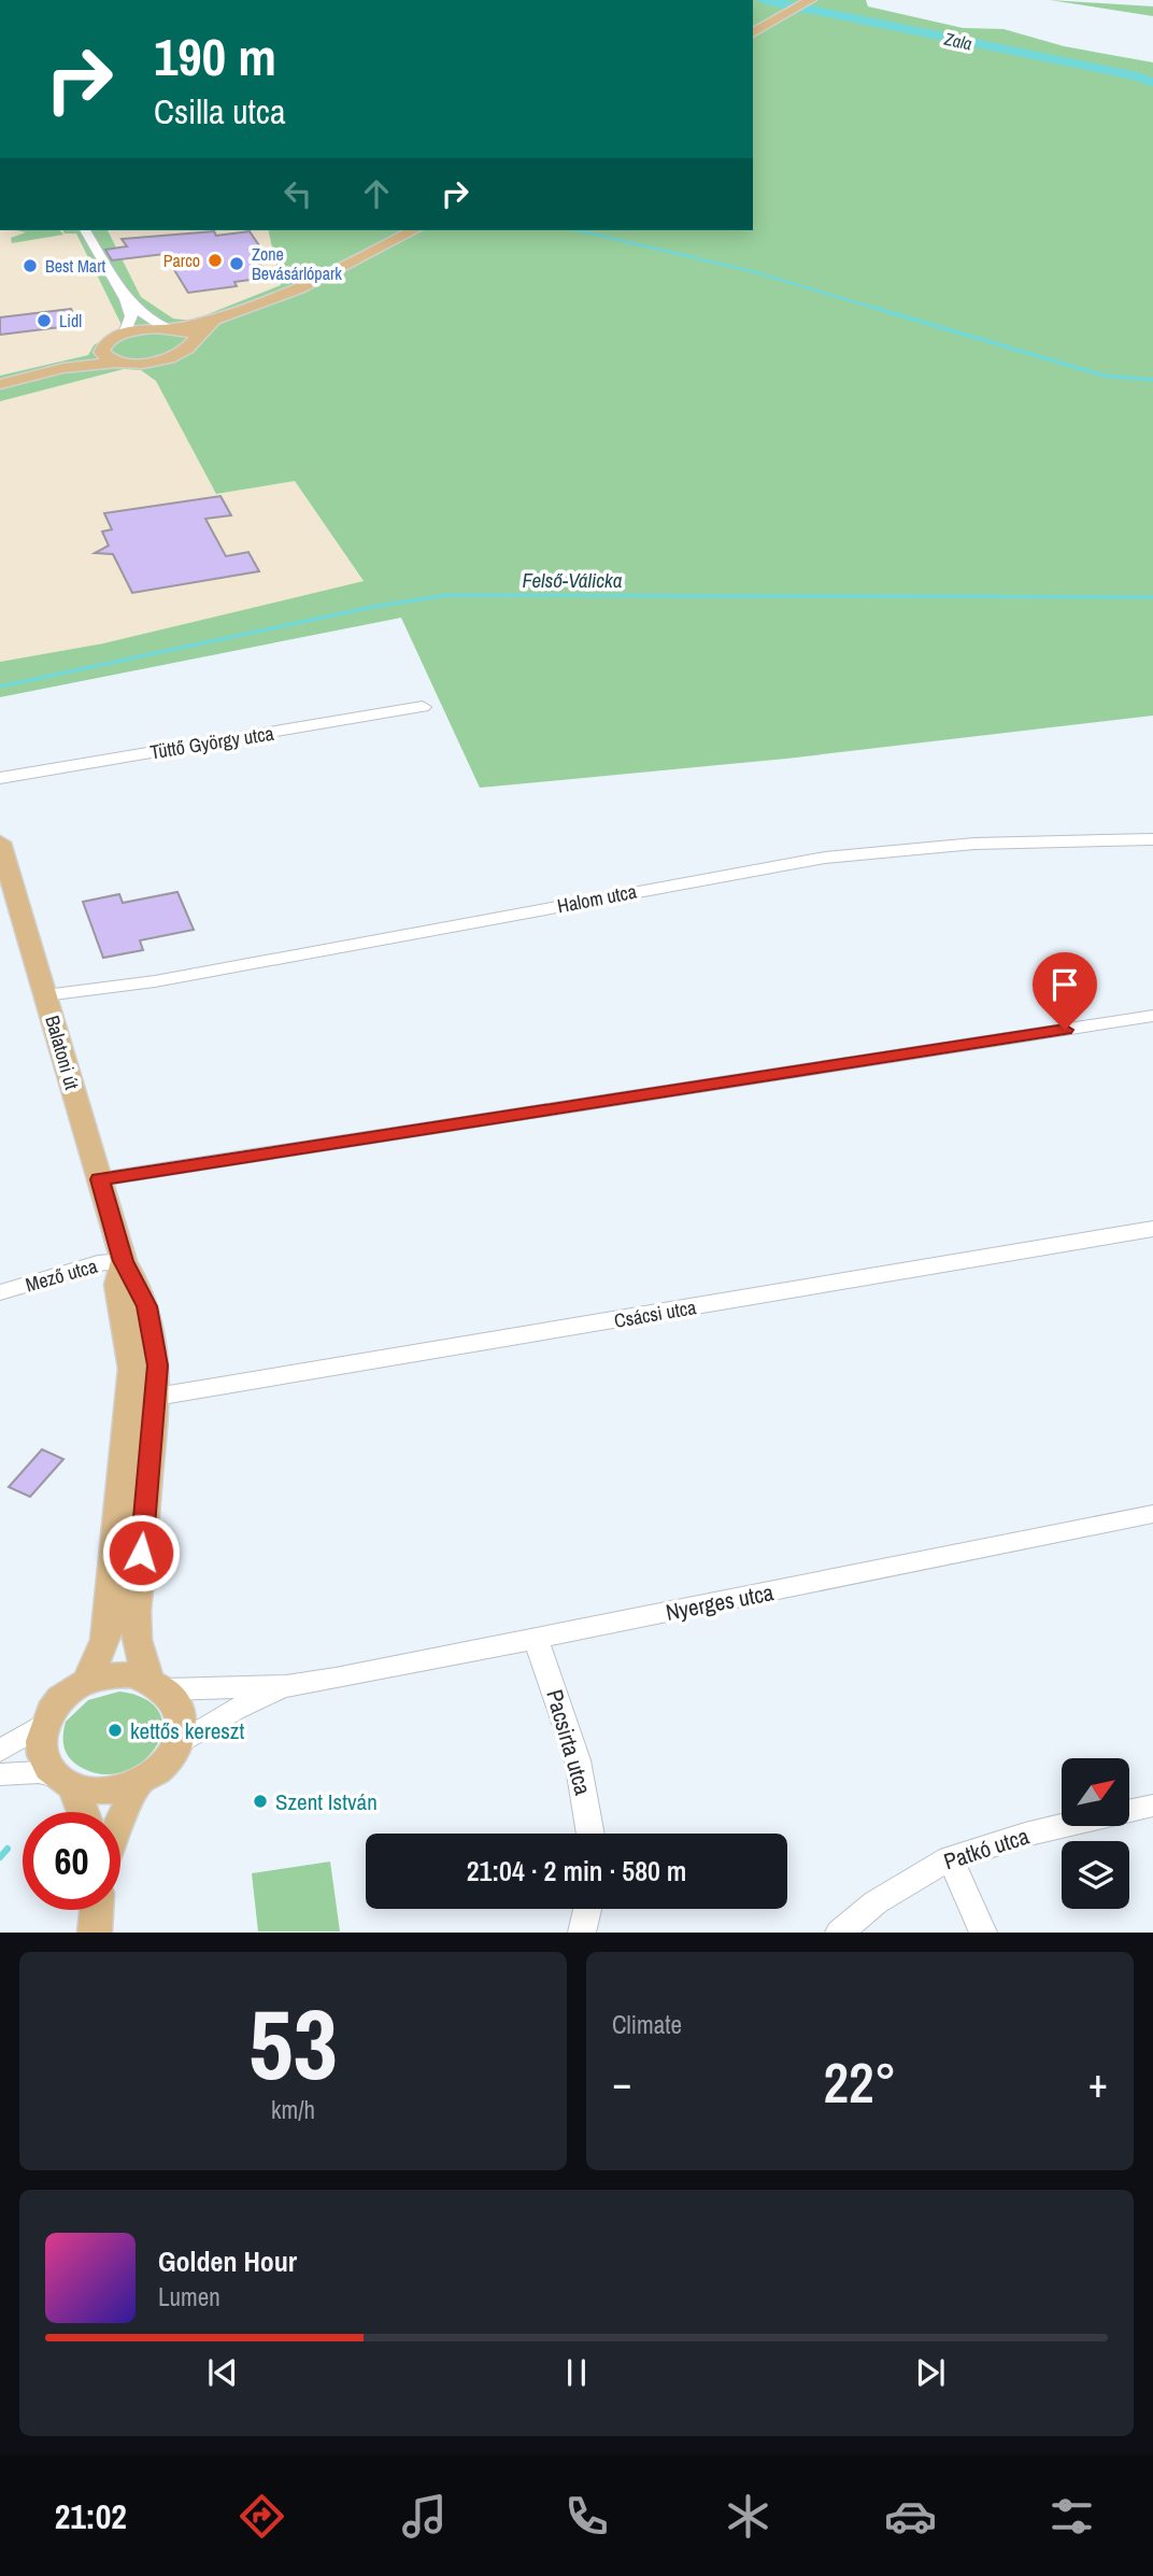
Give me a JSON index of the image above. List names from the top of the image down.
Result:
{
  "streets": {
    "main road": ["Balatoni út"],
    "street": [
      "Tüttő György utca",
      "Halom utca",
      "Mező utca",
      "Csácsi utca",
      "Nyerges utca",
      "Pacsirta utca",
      "Patkó utca"
    ]
  },
  "crossings": [
    ["Halom utca", "Balatoni út"],
    ["Balatoni út", "Mező utca"],
    ["Balatoni út", "Csácsi utca"],
    ["Balatoni út", "Nyerges utca"],
    ["Nyerges utca", "Pacsirta utca"]
  ],
  "water": ["Zala", "Felső-Válicka"],
  "places": [
    "Parco",
    "Zone Bevásárlópark",
    "Best Mart",
    "Lidl",
    "kettős kereszt",
    "Szent István"
  ],
  "north": "top right",
  "page": {
    "turn": ["190 m", "Csilla utca"],
    "limit": "60",
    "trip": "21:04 · 2 min · 580 m",
    "tile": [
      ["53", "km/h"],
      "Climate"
    ],
    "heat": ["−", "22°", "+"],
    "song": ["Golden Hour", "Lumen"],
    "tabs": "21:02"
  }
}
